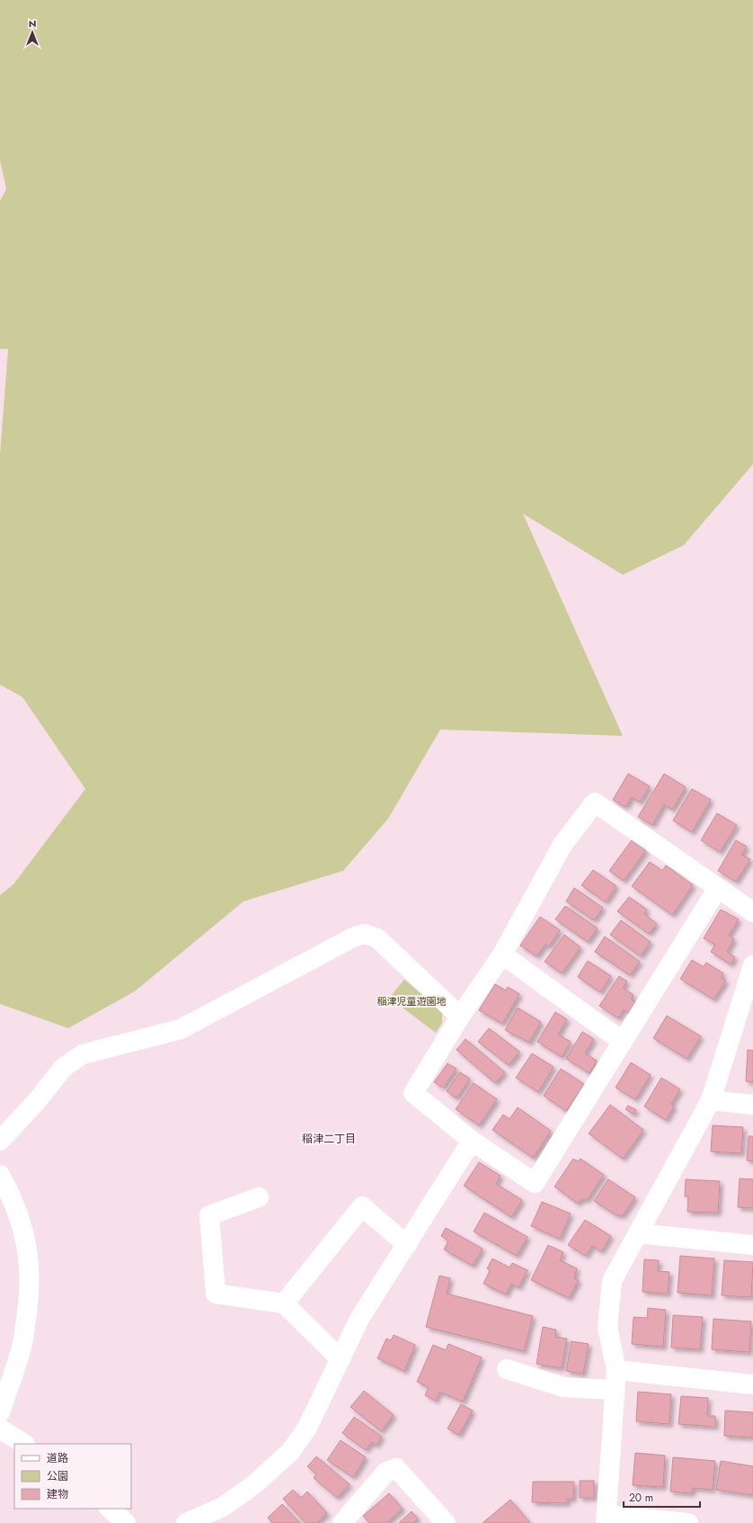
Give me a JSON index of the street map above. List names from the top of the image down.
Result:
{
  "districts": ["稲津二丁目"],
  "parks": ["稲津児童遊園地"],
  "legend": ["道路", "公園", "建物"],
  "scale_bar": "20 m",
  "north": "top"
}
